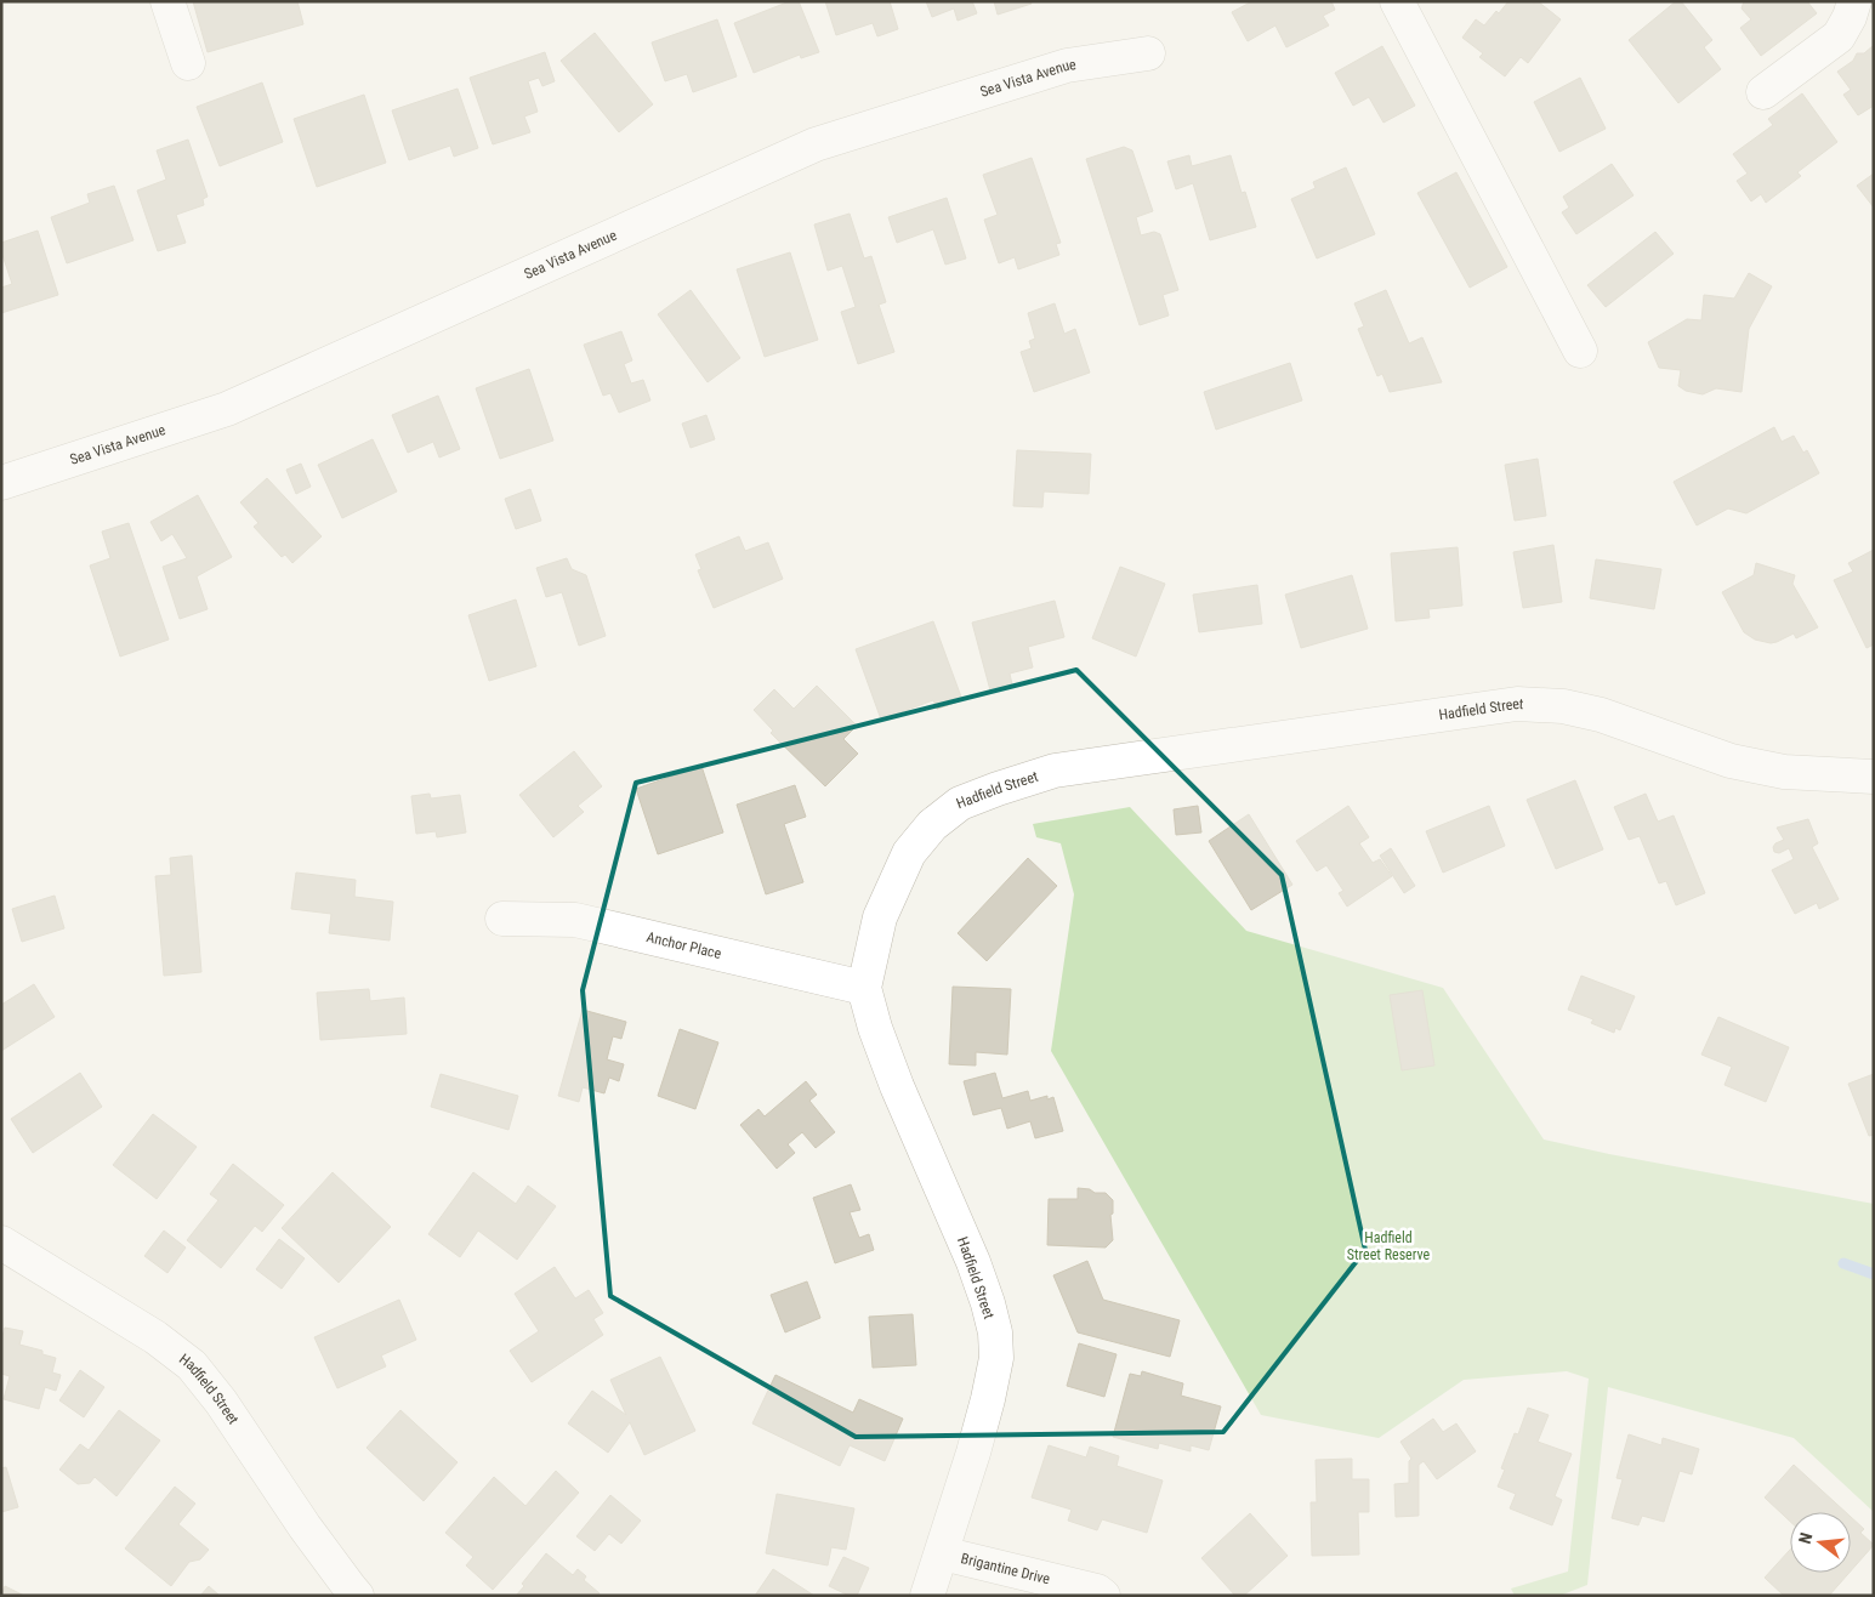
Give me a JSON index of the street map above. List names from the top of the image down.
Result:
{
  "streets": {
    "street": [
      "Sea Vista Avenue",
      "Hadfield Street",
      "Anchor Place",
      "Brigantine Drive"
    ]
  },
  "crossings": [
    ["Hadfield Street", "Anchor Place"],
    ["Hadfield Street", "Brigantine Drive"]
  ],
  "parks": ["Hadfield Street Reserve"],
  "north": "left"
}
